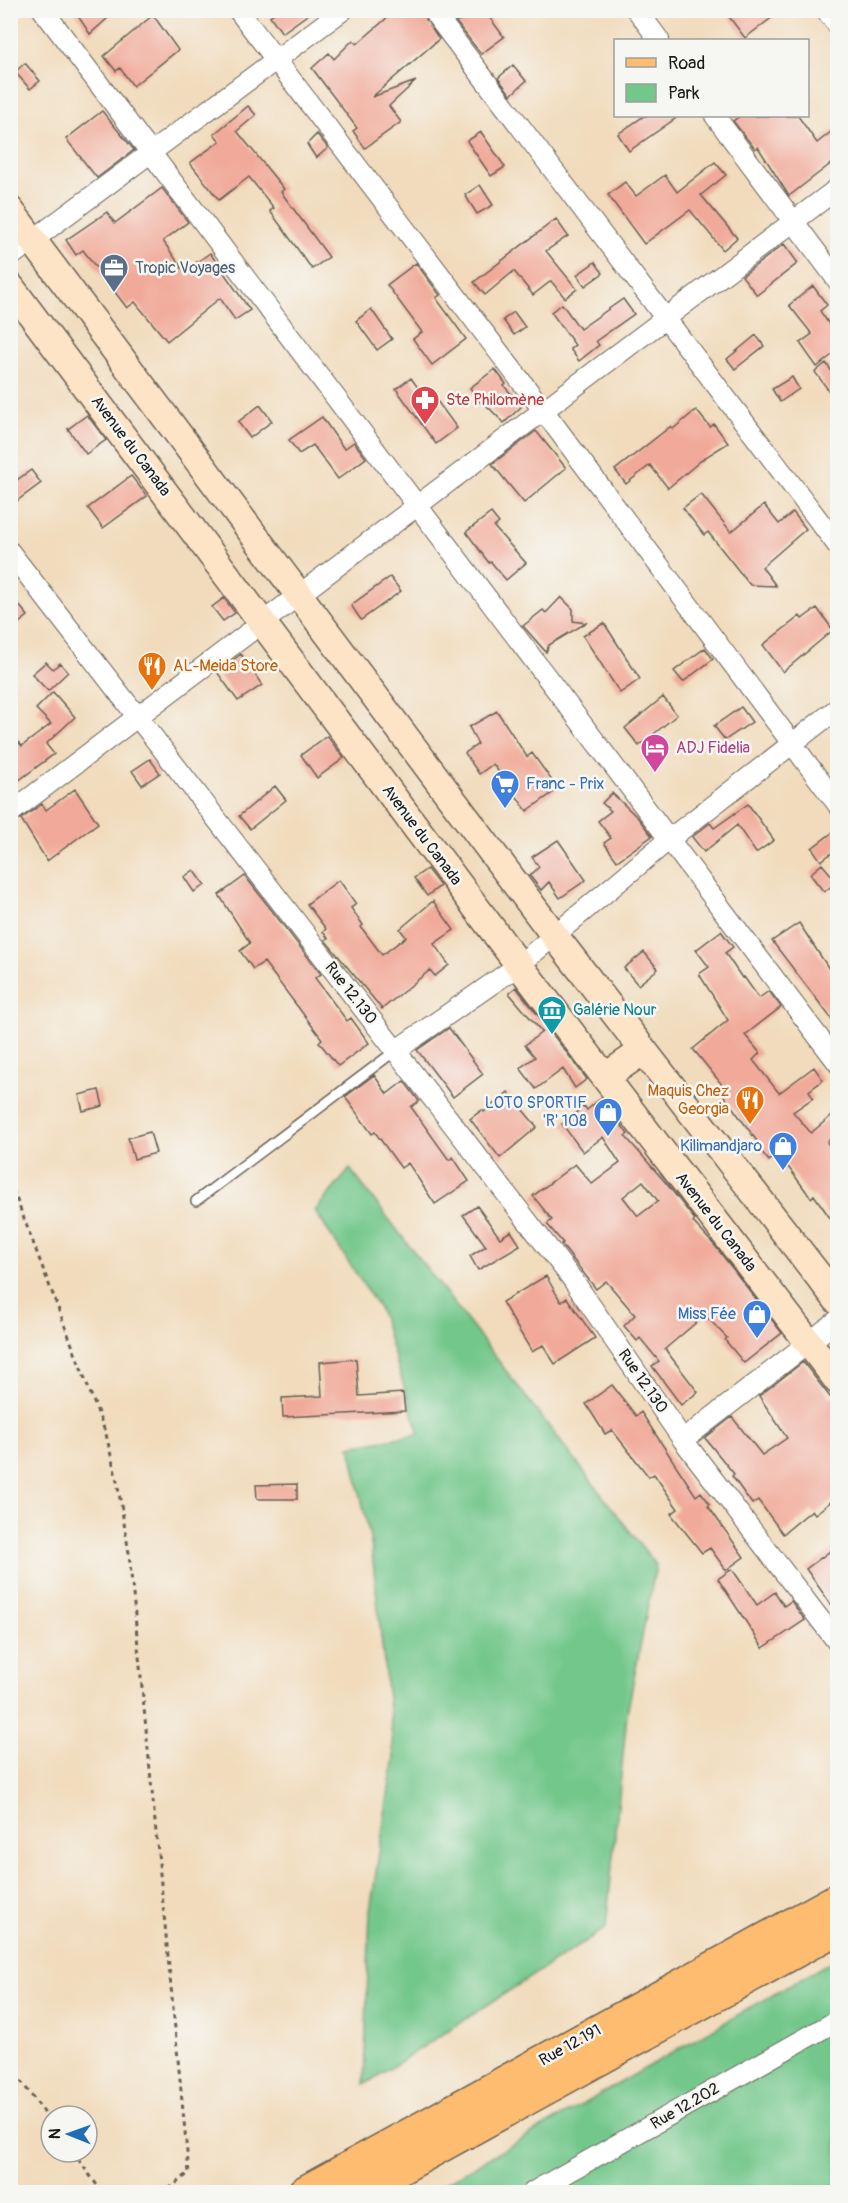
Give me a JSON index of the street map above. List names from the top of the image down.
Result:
{
  "streets": {
    "main road": ["Avenue du Canada", "Rue 12.191"],
    "street": ["Rue 12.130", "Rue 12.202"]
  },
  "places": {
    "office": ["Tropic Voyages"],
    "pharmacy": ["Ste Philomène"],
    "restaurant": ["AL-Meida Store", "Maquis Chez Georgia"],
    "hotel": ["ADJ Fidelia"],
    "supermarket": ["Franc - Prix"],
    "museum": ["Galérie Nour"],
    "shop": ["LOTO SPORTIF 'R' 108", "Kilimandjaro", "Miss Fée"]
  },
  "legend": ["Road", "Park"],
  "north": "left"
}
